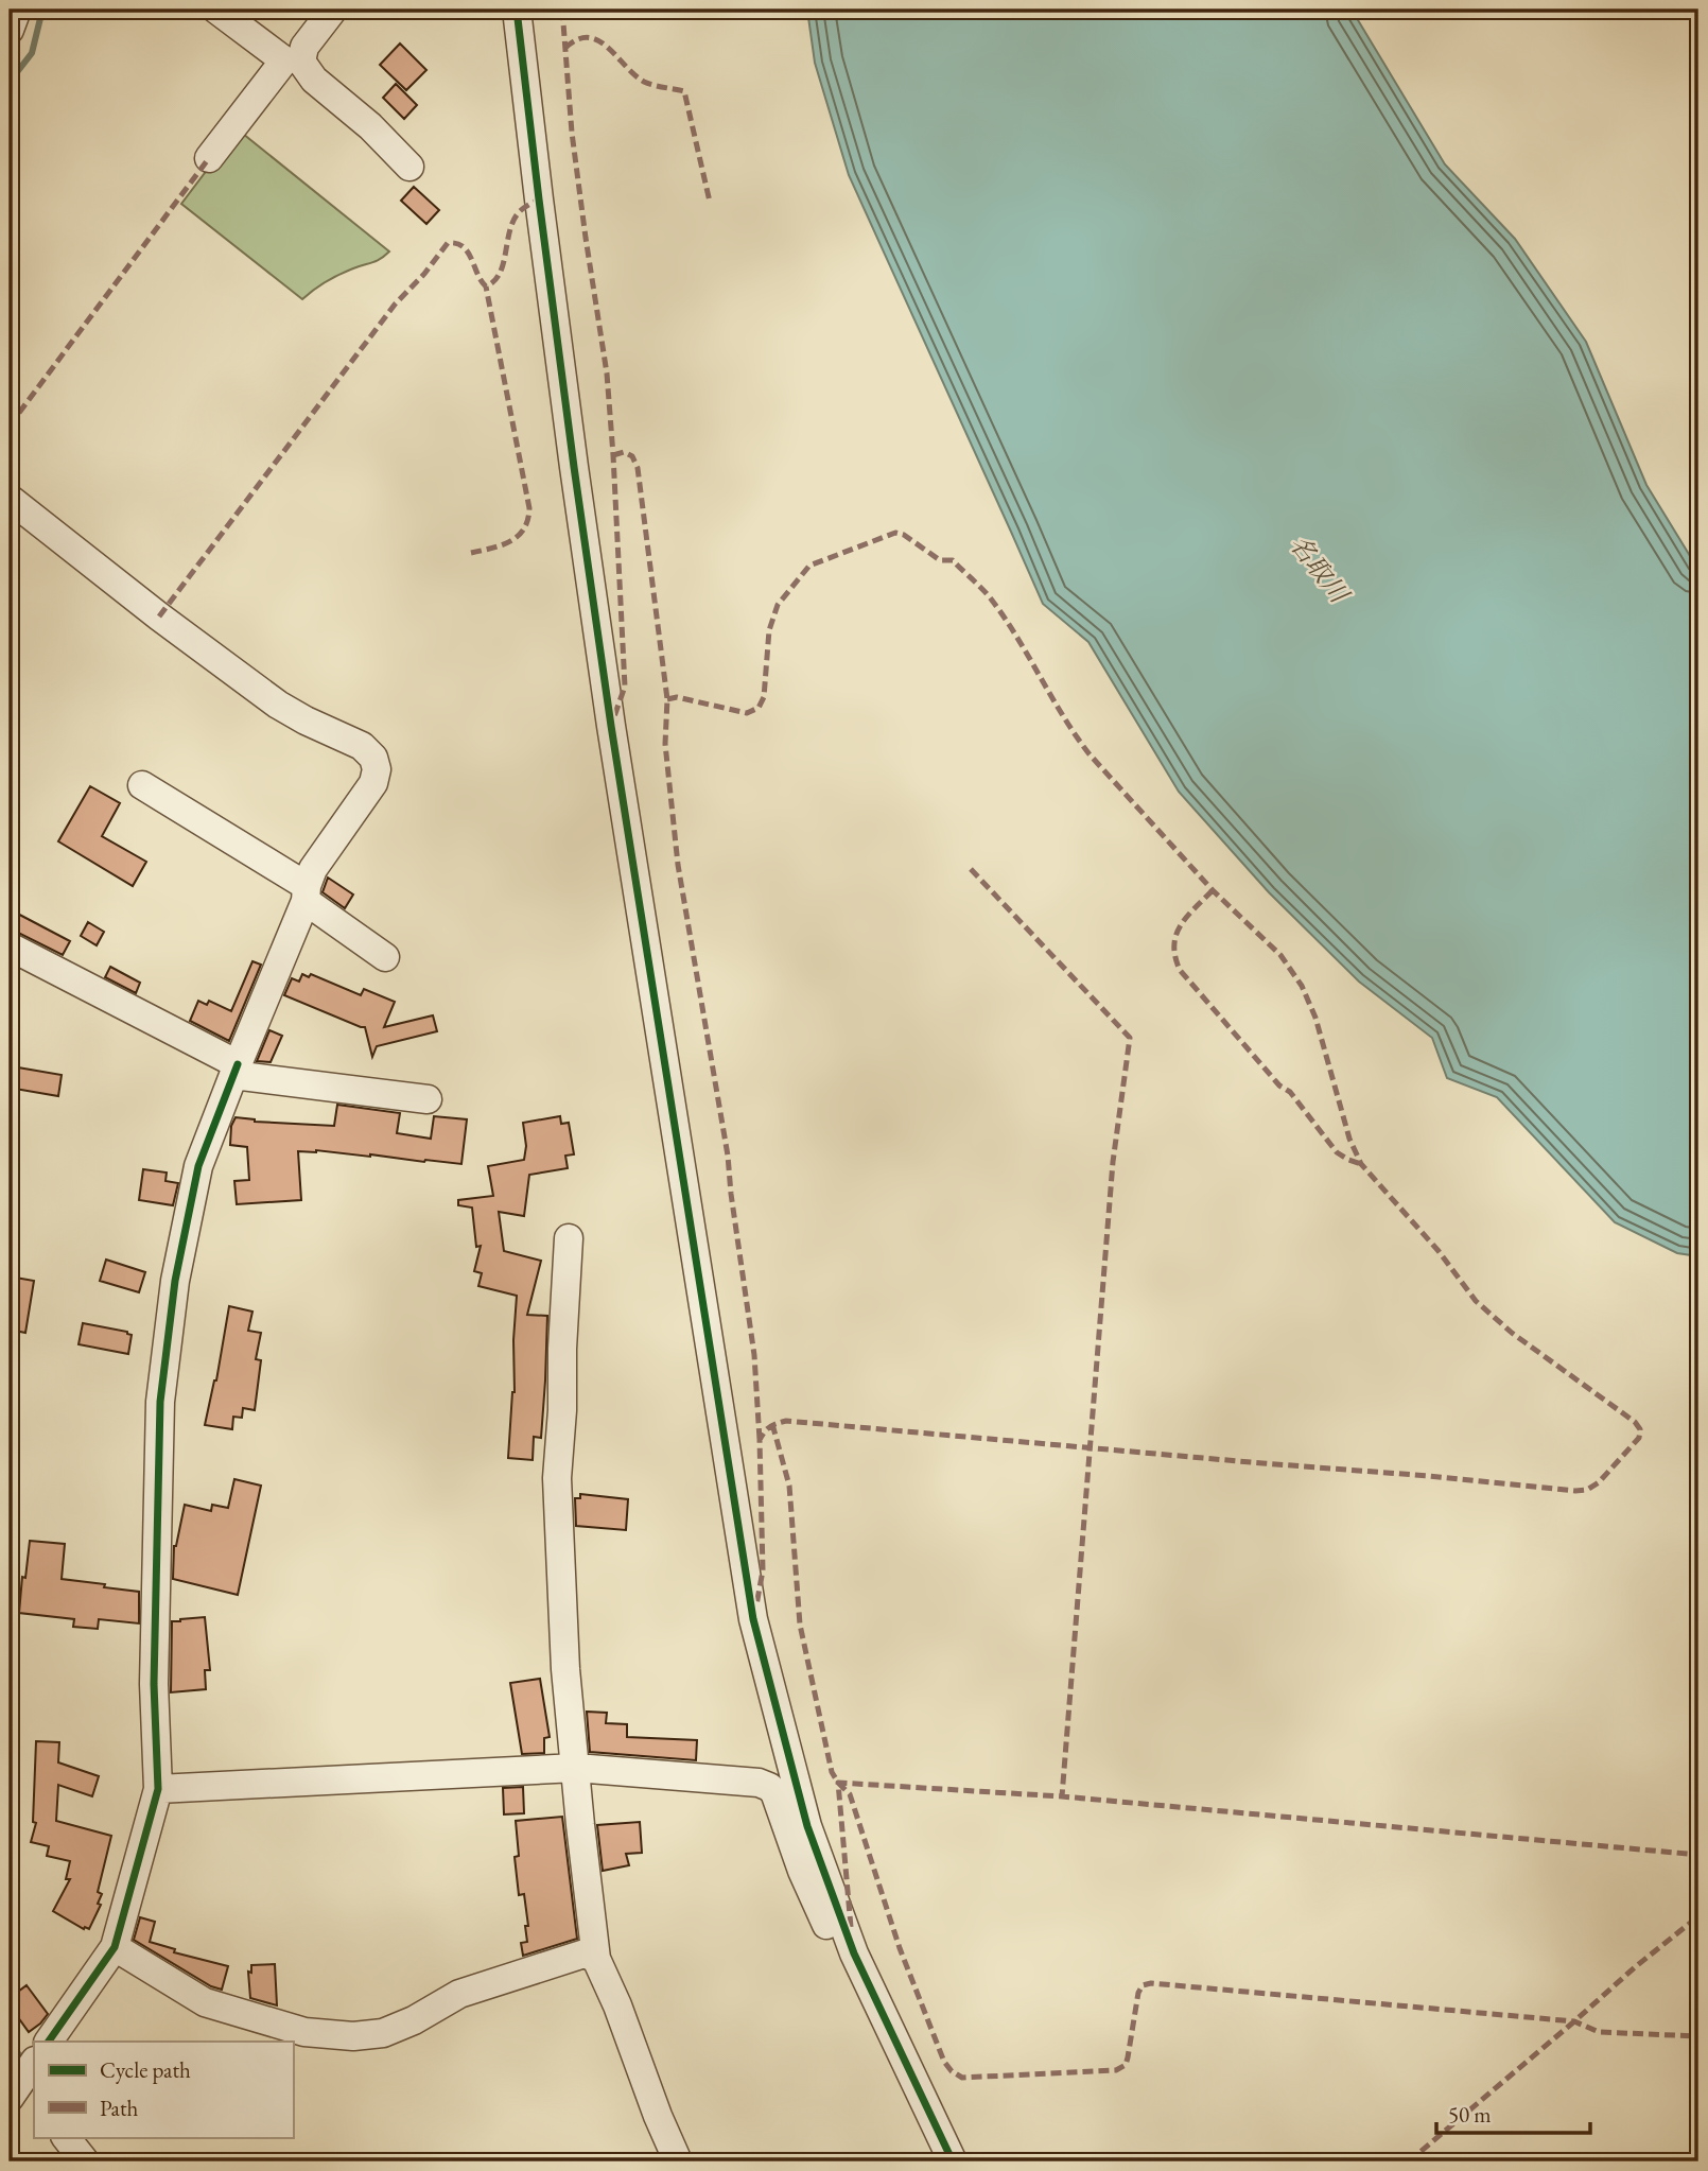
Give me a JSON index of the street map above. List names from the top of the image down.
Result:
{
  "water": ["名取川"],
  "legend": ["Cycle path", "Path"],
  "scale_bar": "50 m"
}
